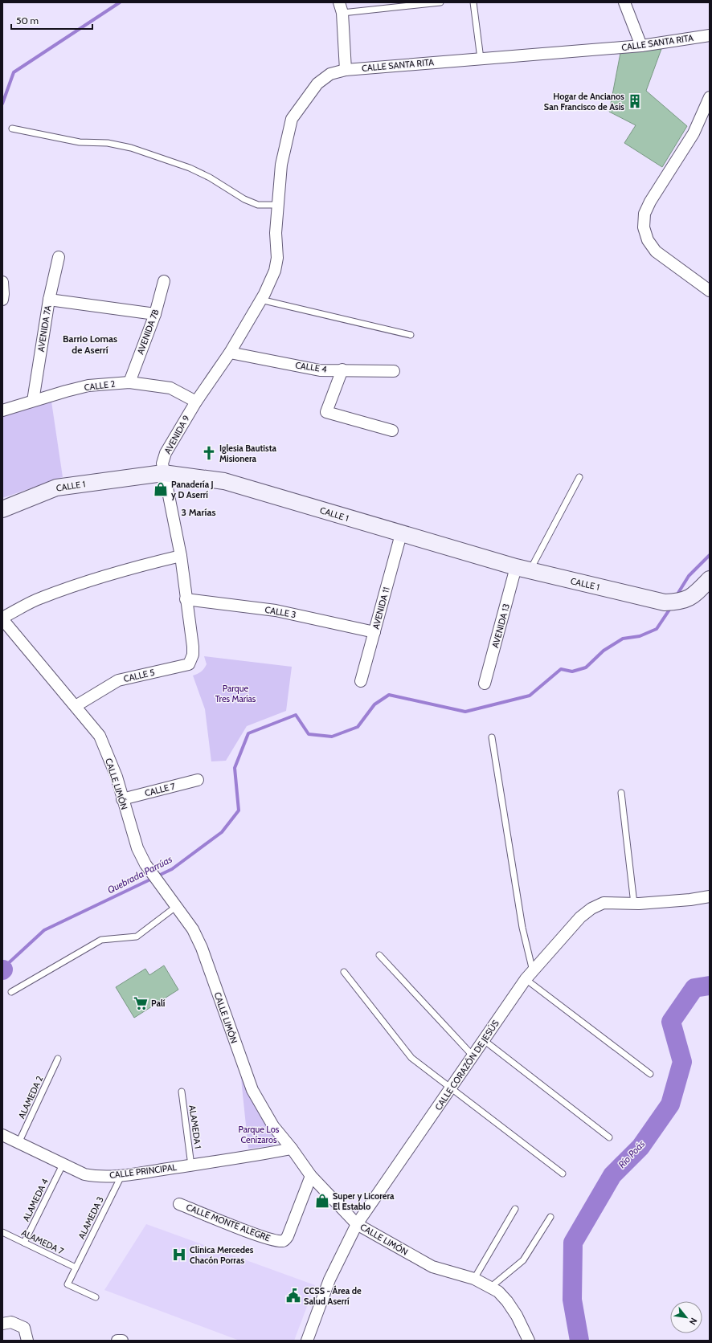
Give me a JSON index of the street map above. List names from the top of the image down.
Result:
{
  "streets": {
    "street": [
      "CALLE SANTA RITA",
      "AVENIDA 7A",
      "AVENIDA 7B",
      "CALLE 4",
      "CALLE 2",
      "AVENIDA 9",
      "CALLE 1",
      "AVENIDA 11",
      "CALLE 3",
      "AVENIDA 13",
      "CALLE 5",
      "CALLE LIMÓN",
      "CALLE 7",
      "CALLE CORAZÓN DE JESÚS",
      "CALLE PRINCIPAL",
      "CALLE MONTE ALEGRE"
    ],
    "lane": [
      "ALAMEDA 2",
      "ALAMEDA 1",
      "ALAMEDA 4",
      "ALAMEDA 3",
      "ALAMEDA 7"
    ]
  },
  "crossings": [
    ["CALLE SANTA RITA", "AVENIDA 9"],
    ["AVENIDA 7A", "CALLE 2"],
    ["AVENIDA 7B", "CALLE 2"],
    ["CALLE 4", "AVENIDA 9"],
    ["CALLE 2", "AVENIDA 9"],
    ["AVENIDA 9", "CALLE 1"],
    ["AVENIDA 9", "CALLE 3"],
    ["AVENIDA 9", "CALLE 5"],
    ["CALLE 1", "AVENIDA 11"],
    ["CALLE 1", "AVENIDA 13"],
    ["AVENIDA 11", "CALLE 3"],
    ["CALLE 5", "CALLE LIMÓN"],
    ["CALLE LIMÓN", "CALLE 7"],
    ["CALLE LIMÓN", "CALLE CORAZÓN DE JESÚS"],
    ["CALLE LIMÓN", "CALLE PRINCIPAL"],
    ["CALLE LIMÓN", "CALLE MONTE ALEGRE"],
    ["ALAMEDA 2", "CALLE PRINCIPAL"],
    ["ALAMEDA 1", "CALLE PRINCIPAL"],
    ["CALLE PRINCIPAL", "ALAMEDA 4"],
    ["CALLE PRINCIPAL", "ALAMEDA 3"],
    ["ALAMEDA 4", "ALAMEDA 7"],
    ["ALAMEDA 3", "ALAMEDA 7"]
  ],
  "districts": ["Barrio Lomas de Aserrí", "3 Marías"],
  "water": ["Quebrada Parrúas", "Río Poás"],
  "parks": ["Parque Tres Marías", "Parque Los Cenízaros"],
  "places": {
    "building": ["Hogar de Ancianos San Francisco de Asís"],
    "church": ["Iglesia Bautista Misionera"],
    "shop": ["Panadería J y D Aserrí", "Super y Licorera El Establo"],
    "supermarket": ["Palí"],
    "hospital": ["Clínica Mercedes Chacón Porras"],
    "public building": ["CCSS - Área de Salud Aserrí"]
  },
  "scale_bar": "50 m",
  "north": "bottom right"
}
